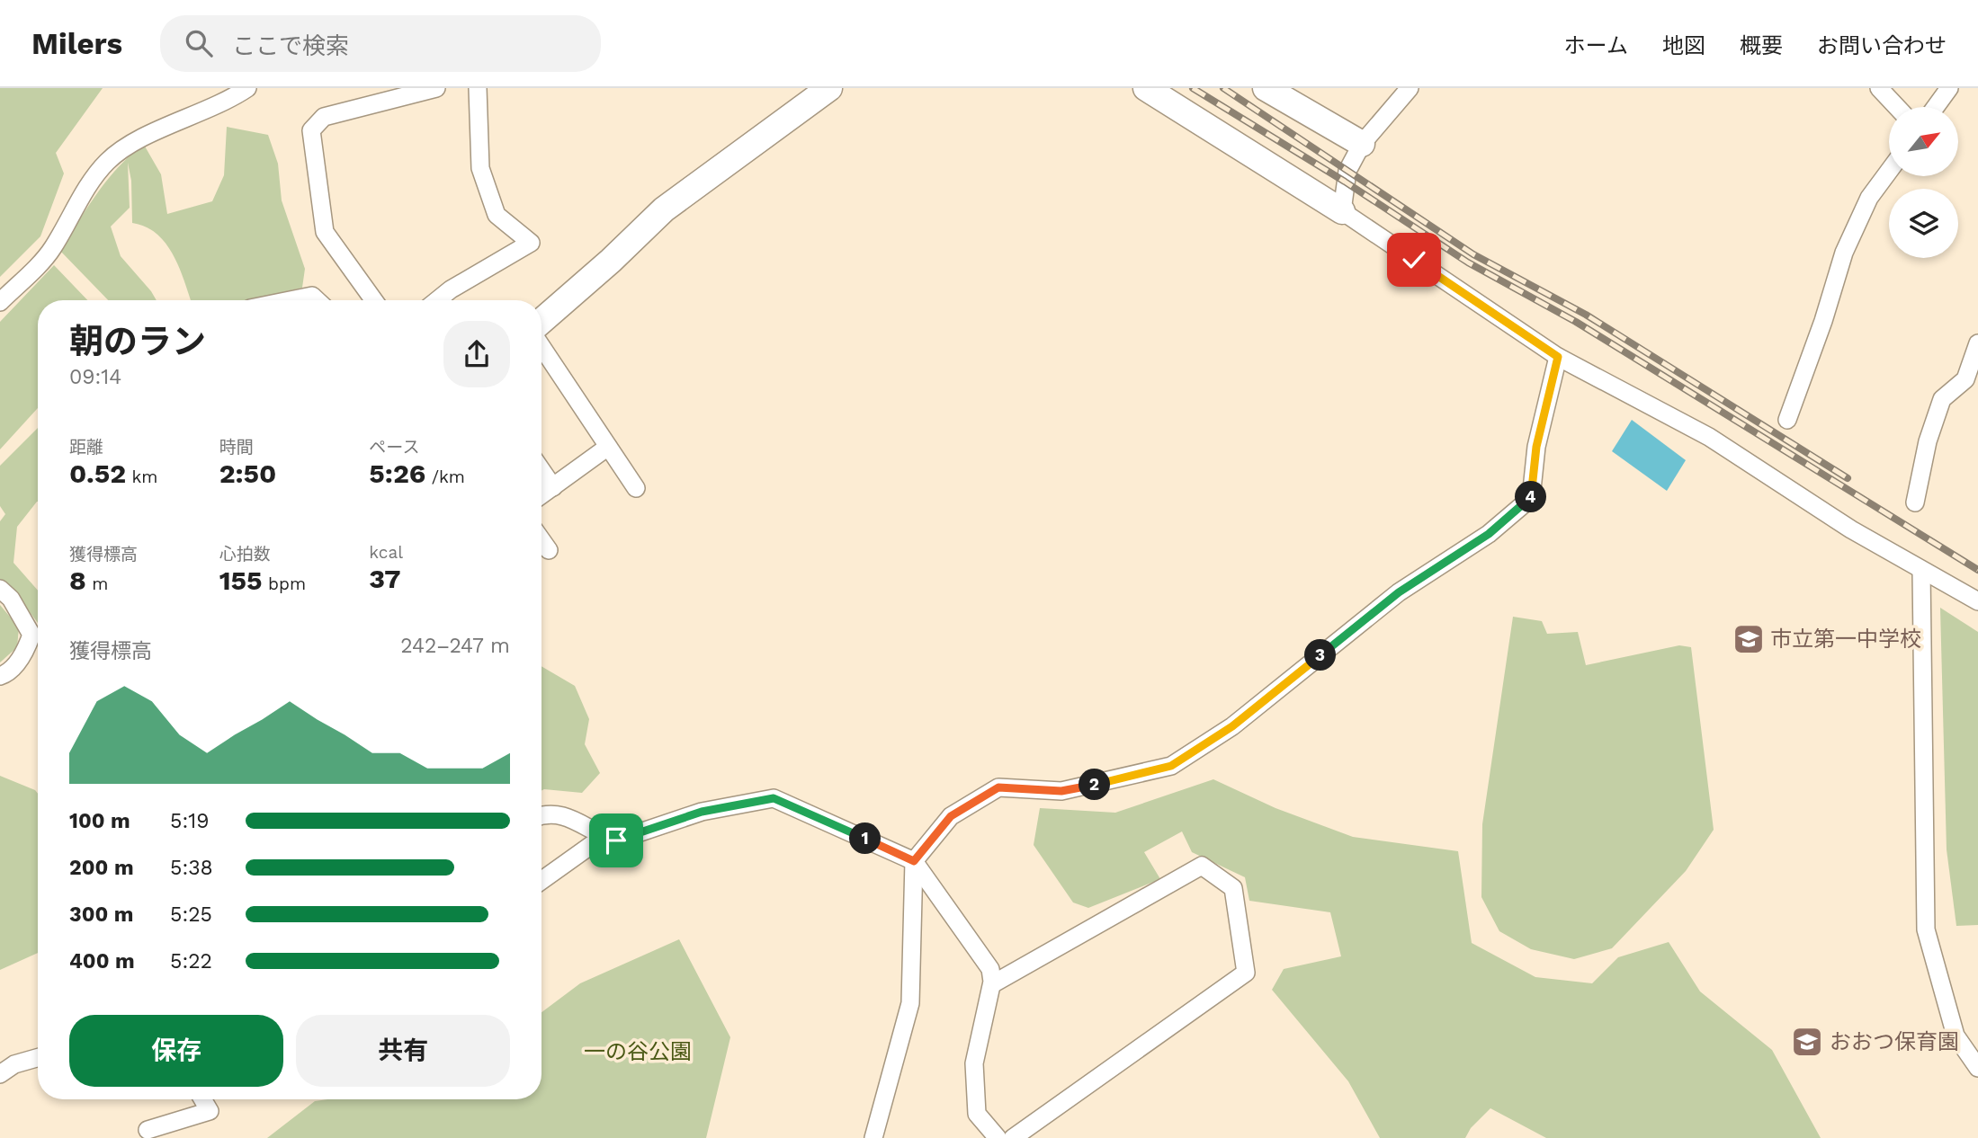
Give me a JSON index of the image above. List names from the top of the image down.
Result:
{
  "parks": ["一の谷公園"],
  "places": {
    "school or university": ["市立第一中学校", "おおつ保育園"]
  },
  "north": "top right",
  "page": {
    "header": "Milers",
    "search": "ここで検索",
    "nav": [
      "ホーム",
      "地図",
      "概要",
      "お問い合わせ"
    ],
    "heading": ["朝のラン", "09:14"],
    "stats": [
      ["距離", "0.52 km"],
      ["時間", "2:50"],
      ["ペース", "5:26 /km"],
      ["獲得標高", "8 m"],
      ["心拍数", "155 bpm"],
      ["kcal", "37"]
    ],
    "pins": [
      "4",
      "3",
      "2",
      "1"
    ],
    "chart": ["獲得標高", "242–247 m"],
    "list": [
      {
        "name": "100 m",
        "note": "5:19"
      },
      {
        "name": "200 m",
        "note": "5:38"
      },
      {
        "name": "300 m",
        "note": "5:25"
      },
      {
        "name": "400 m",
        "note": "5:22"
      }
    ],
    "buttons": ["保存", "共有"]
  }
}
